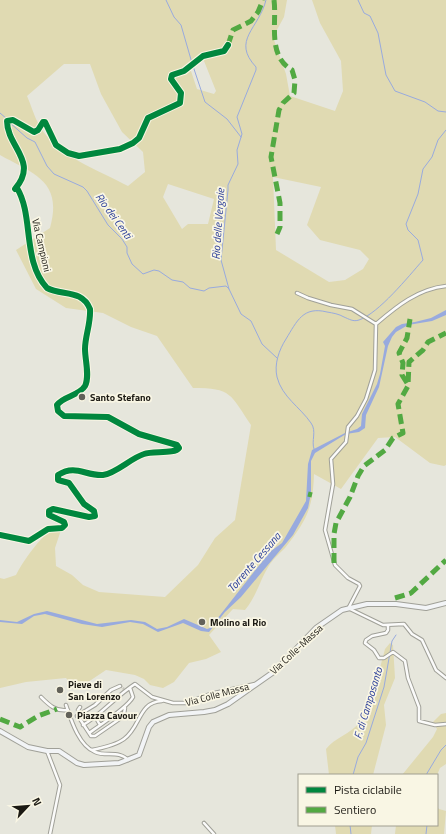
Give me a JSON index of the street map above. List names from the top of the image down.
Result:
{
  "streets": {
    "street": ["Via Campioni", "Via Colle-Massa", "Via Colle Massa"]
  },
  "crossings": [
    ["Via Colle-Massa", "Via Colle Massa"]
  ],
  "water": [
    "Rio dei Centi",
    "Rio delle Vergaie",
    "Torrente Cessana",
    "F. di Camposanto"
  ],
  "places": [
    "Santo Stefano",
    "Molino al Rio",
    "Pieve di San Lorenzo",
    "Piazza Cavour"
  ],
  "legend": ["Pista ciclabile", "Sentiero"],
  "north": "top right"
}
